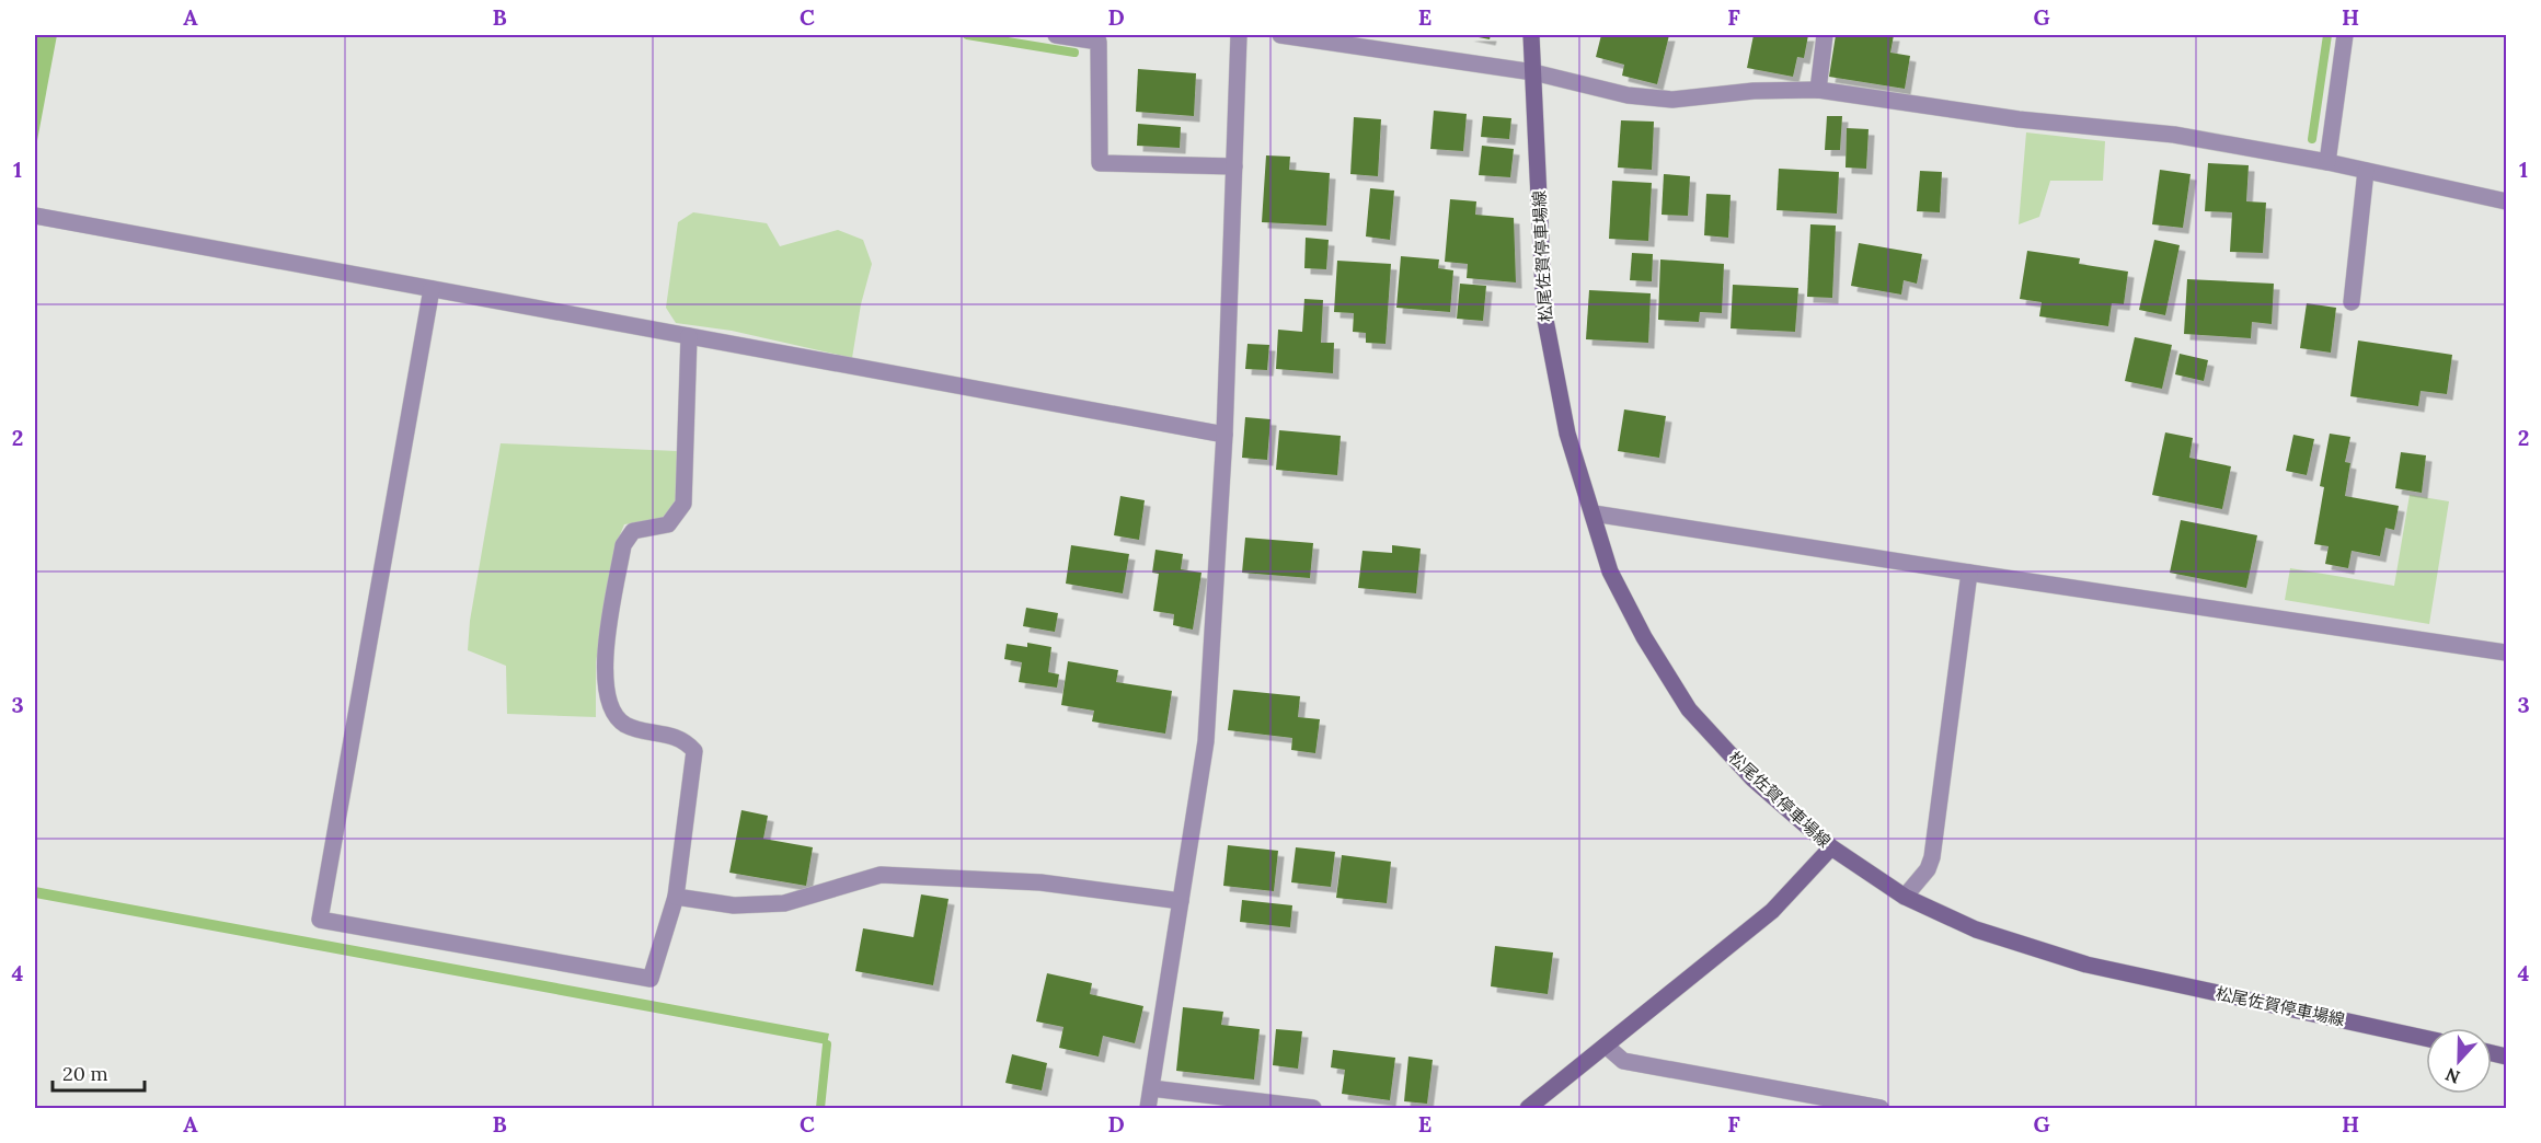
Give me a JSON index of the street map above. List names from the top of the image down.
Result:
{
  "streets": {
    "main road": ["松尾佐賀停車場線"]
  },
  "scale_bar": "20 m",
  "north": "bottom",
  "grid": {
    "columns": [
      "A",
      "B",
      "C",
      "D",
      "E",
      "F",
      "G",
      "H"
    ],
    "rows": [
      "1",
      "2",
      "3",
      "4"
    ]
  }
}
